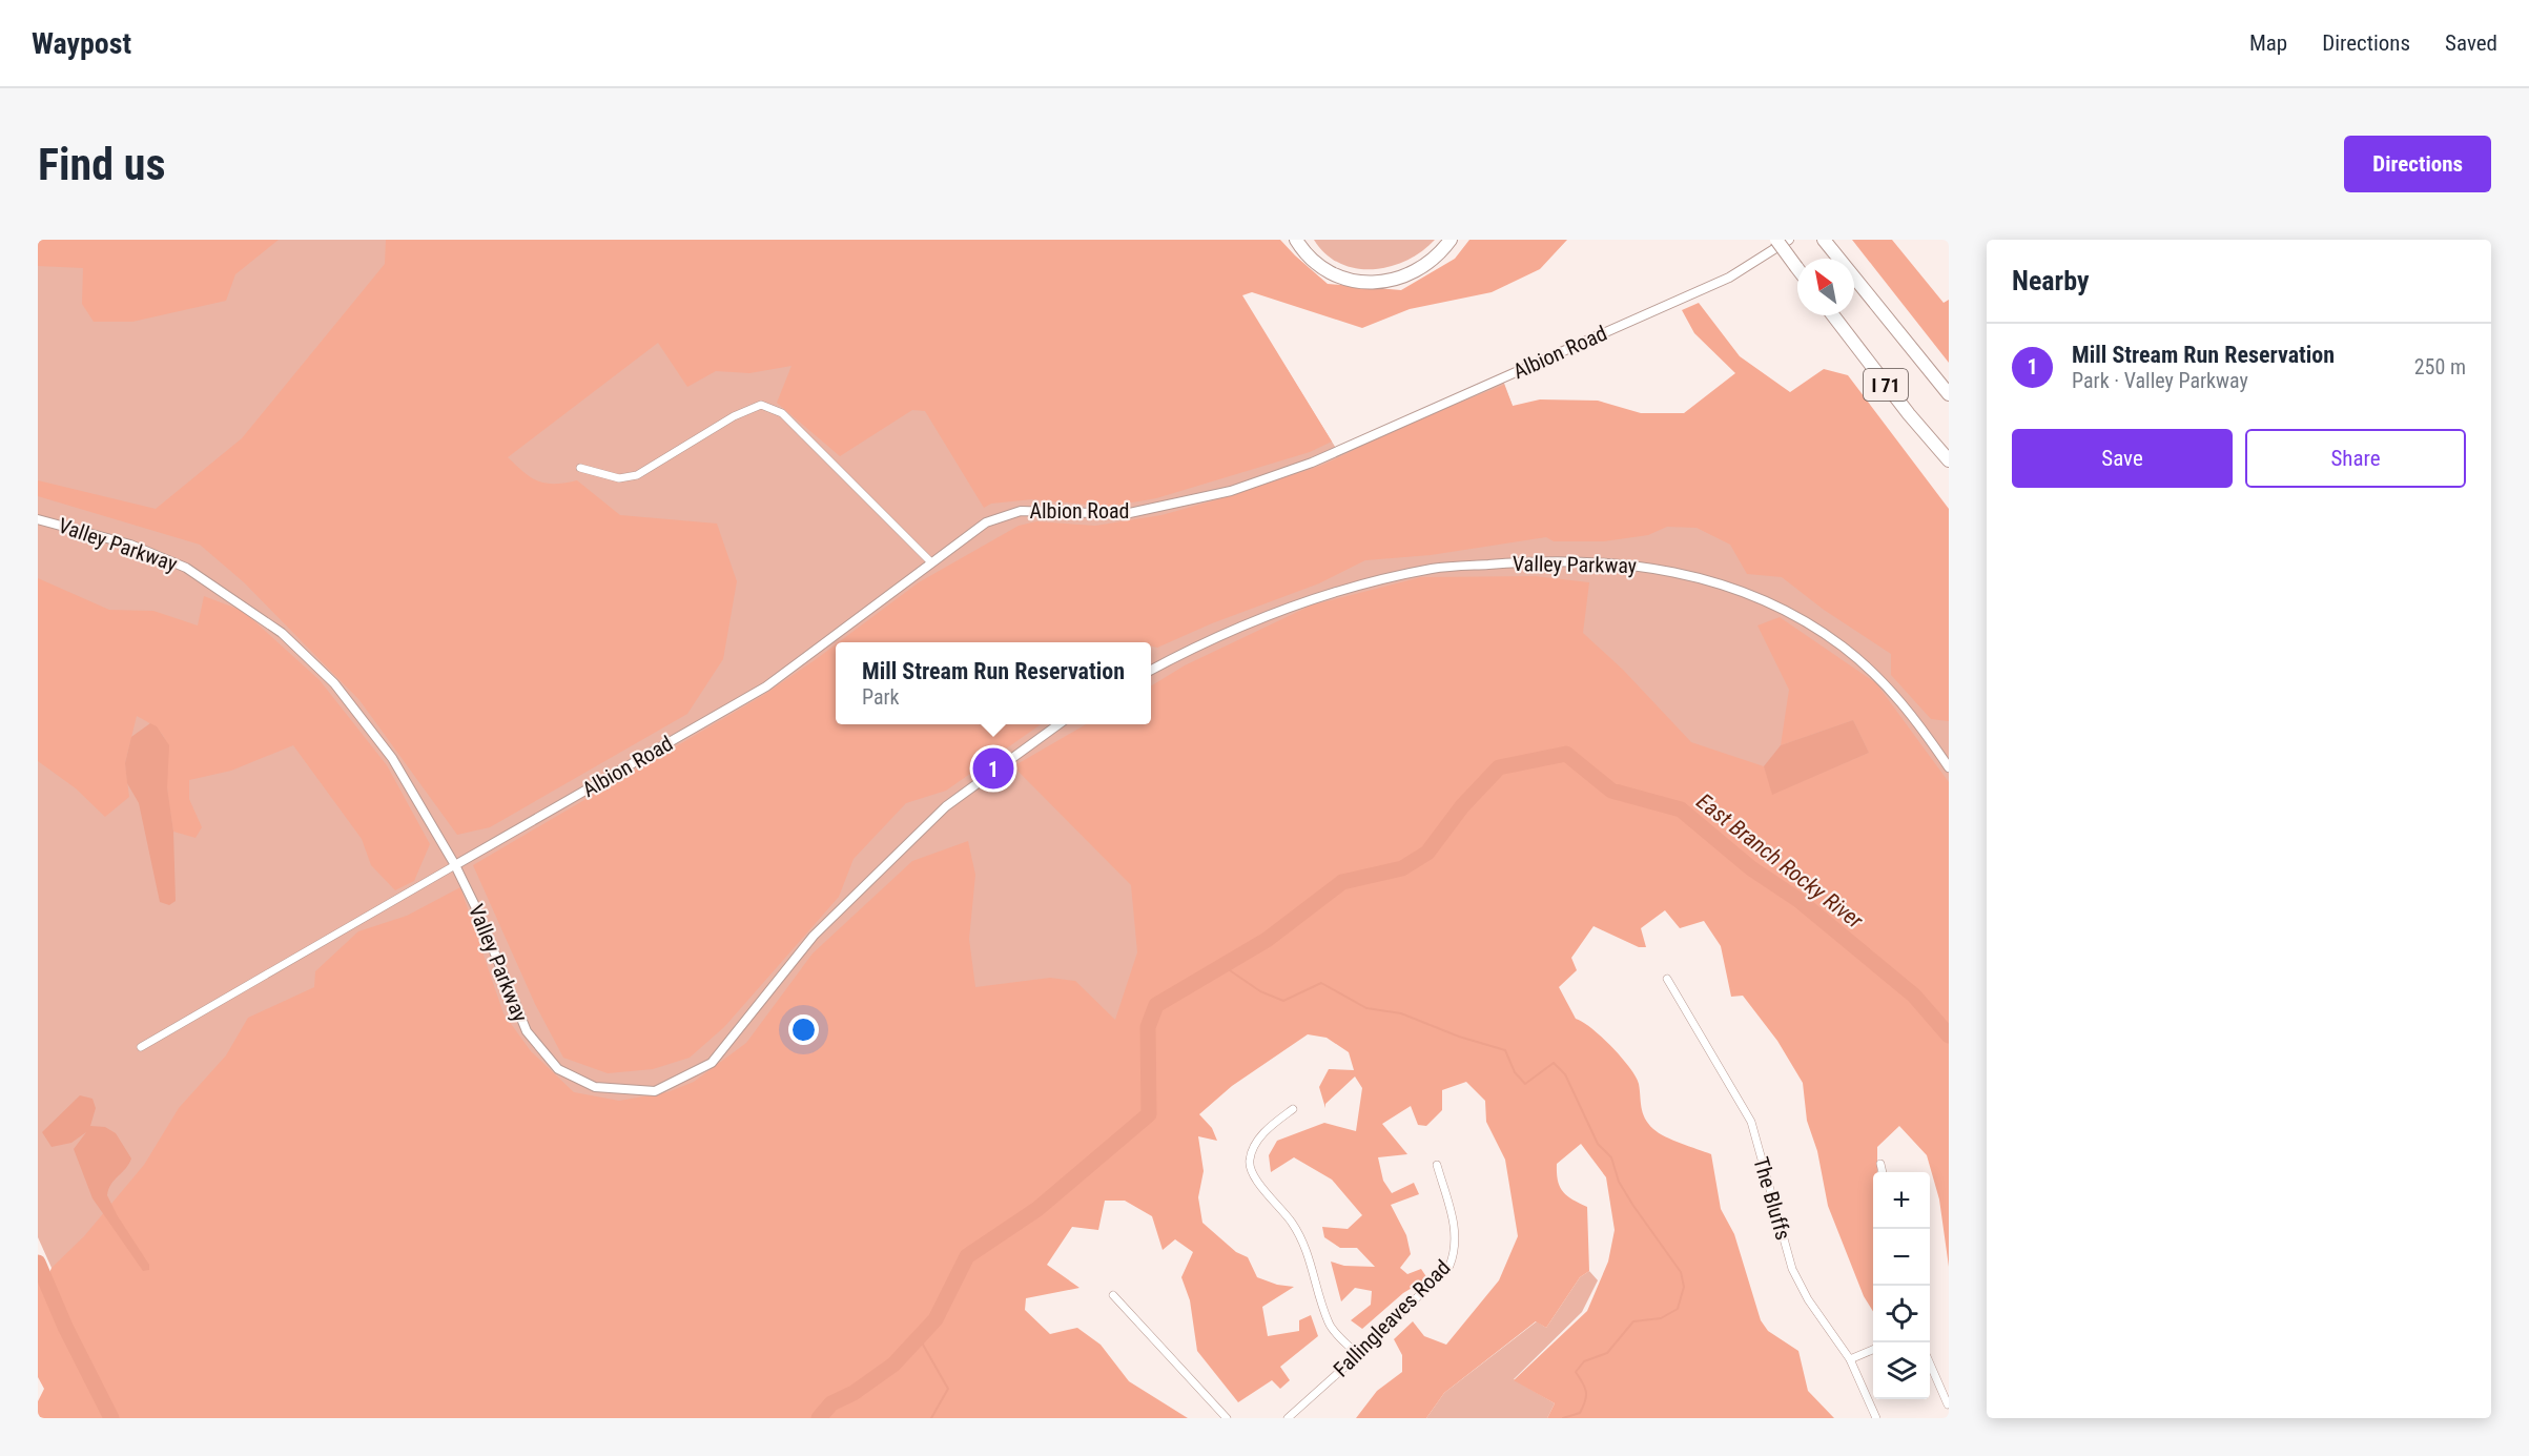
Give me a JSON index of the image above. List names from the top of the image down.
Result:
{
  "streets": {
    "highway": ["I 71"],
    "street": [
      "Albion Road",
      "Valley Parkway",
      "The Bluffs",
      "Fallingleaves Road"
    ]
  },
  "crossings": [
    ["Albion Road", "Valley Parkway"]
  ],
  "water": ["East Branch Rocky River"],
  "north": "top left",
  "page": {
    "header": "Waypost",
    "nav": ["Map", "Directions", "Saved"],
    "buttons": [
      "Directions",
      ["Save", "Share"]
    ],
    "title": "Find us",
    "heading": "Nearby",
    "list": [
      {
        "mark": "1",
        "name": "Mill Stream Run Reservation",
        "note": "Park · Valley Parkway",
        "value": "250 m"
      }
    ],
    "popup": ["Mill Stream Run Reservation", "Park"],
    "pins": "1",
    "map_buttons": ["+", "−"]
  }
}
